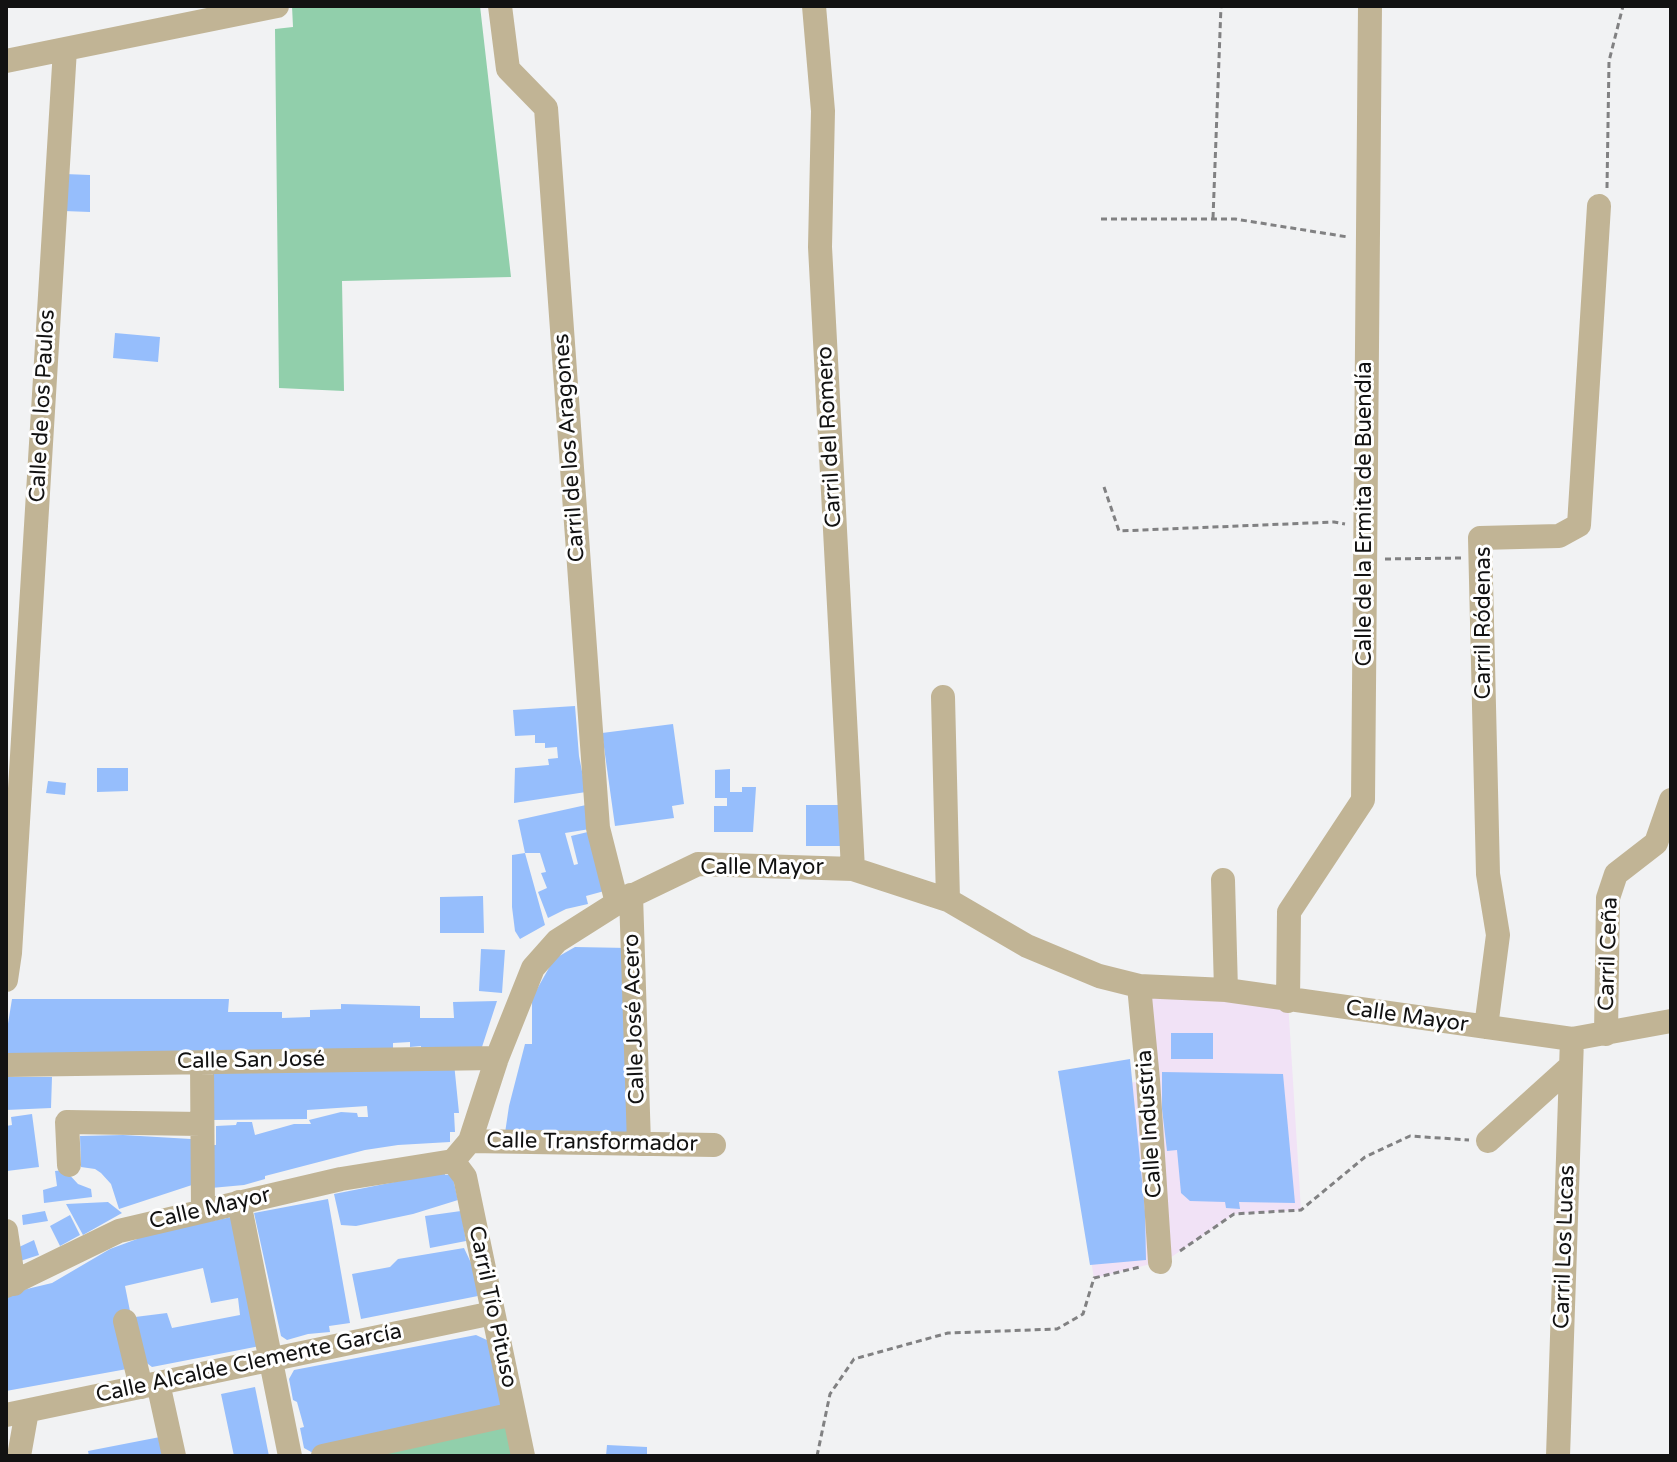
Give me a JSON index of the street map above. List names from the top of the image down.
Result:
{
  "streets": {
    "street": [
      "Calle de los Paulos",
      "Carril del Romero",
      "Carril de los Aragones",
      "Calle de la Ermita de Buendía",
      "Carril Ródenas",
      "Calle Mayor",
      "Carril Ceña",
      "Calle José Acero",
      "Calle San José",
      "Calle Industria",
      "Calle Transformador",
      "Carril Los Lucas",
      "Carril Tío Pituso",
      "Calle Alcalde Clemente García"
    ]
  },
  "crossings": [
    ["Carril del Romero", "Calle Mayor"],
    ["Carril de los Aragones", "Calle Mayor"],
    ["Carril de los Aragones", "Calle José Acero"],
    ["Calle de la Ermita de Buendía", "Calle Mayor"],
    ["Carril Ródenas", "Calle Mayor"],
    ["Calle Mayor", "Carril Ceña"],
    ["Calle Mayor", "Calle José Acero"],
    ["Calle Mayor", "Calle San José"],
    ["Calle Mayor", "Calle Industria"],
    ["Calle Mayor", "Calle Transformador"],
    ["Calle Mayor", "Carril Los Lucas"],
    ["Calle Mayor", "Carril Tío Pituso"],
    ["Calle José Acero", "Calle Transformador"],
    ["Carril Tío Pituso", "Calle Alcalde Clemente García"]
  ]
}
